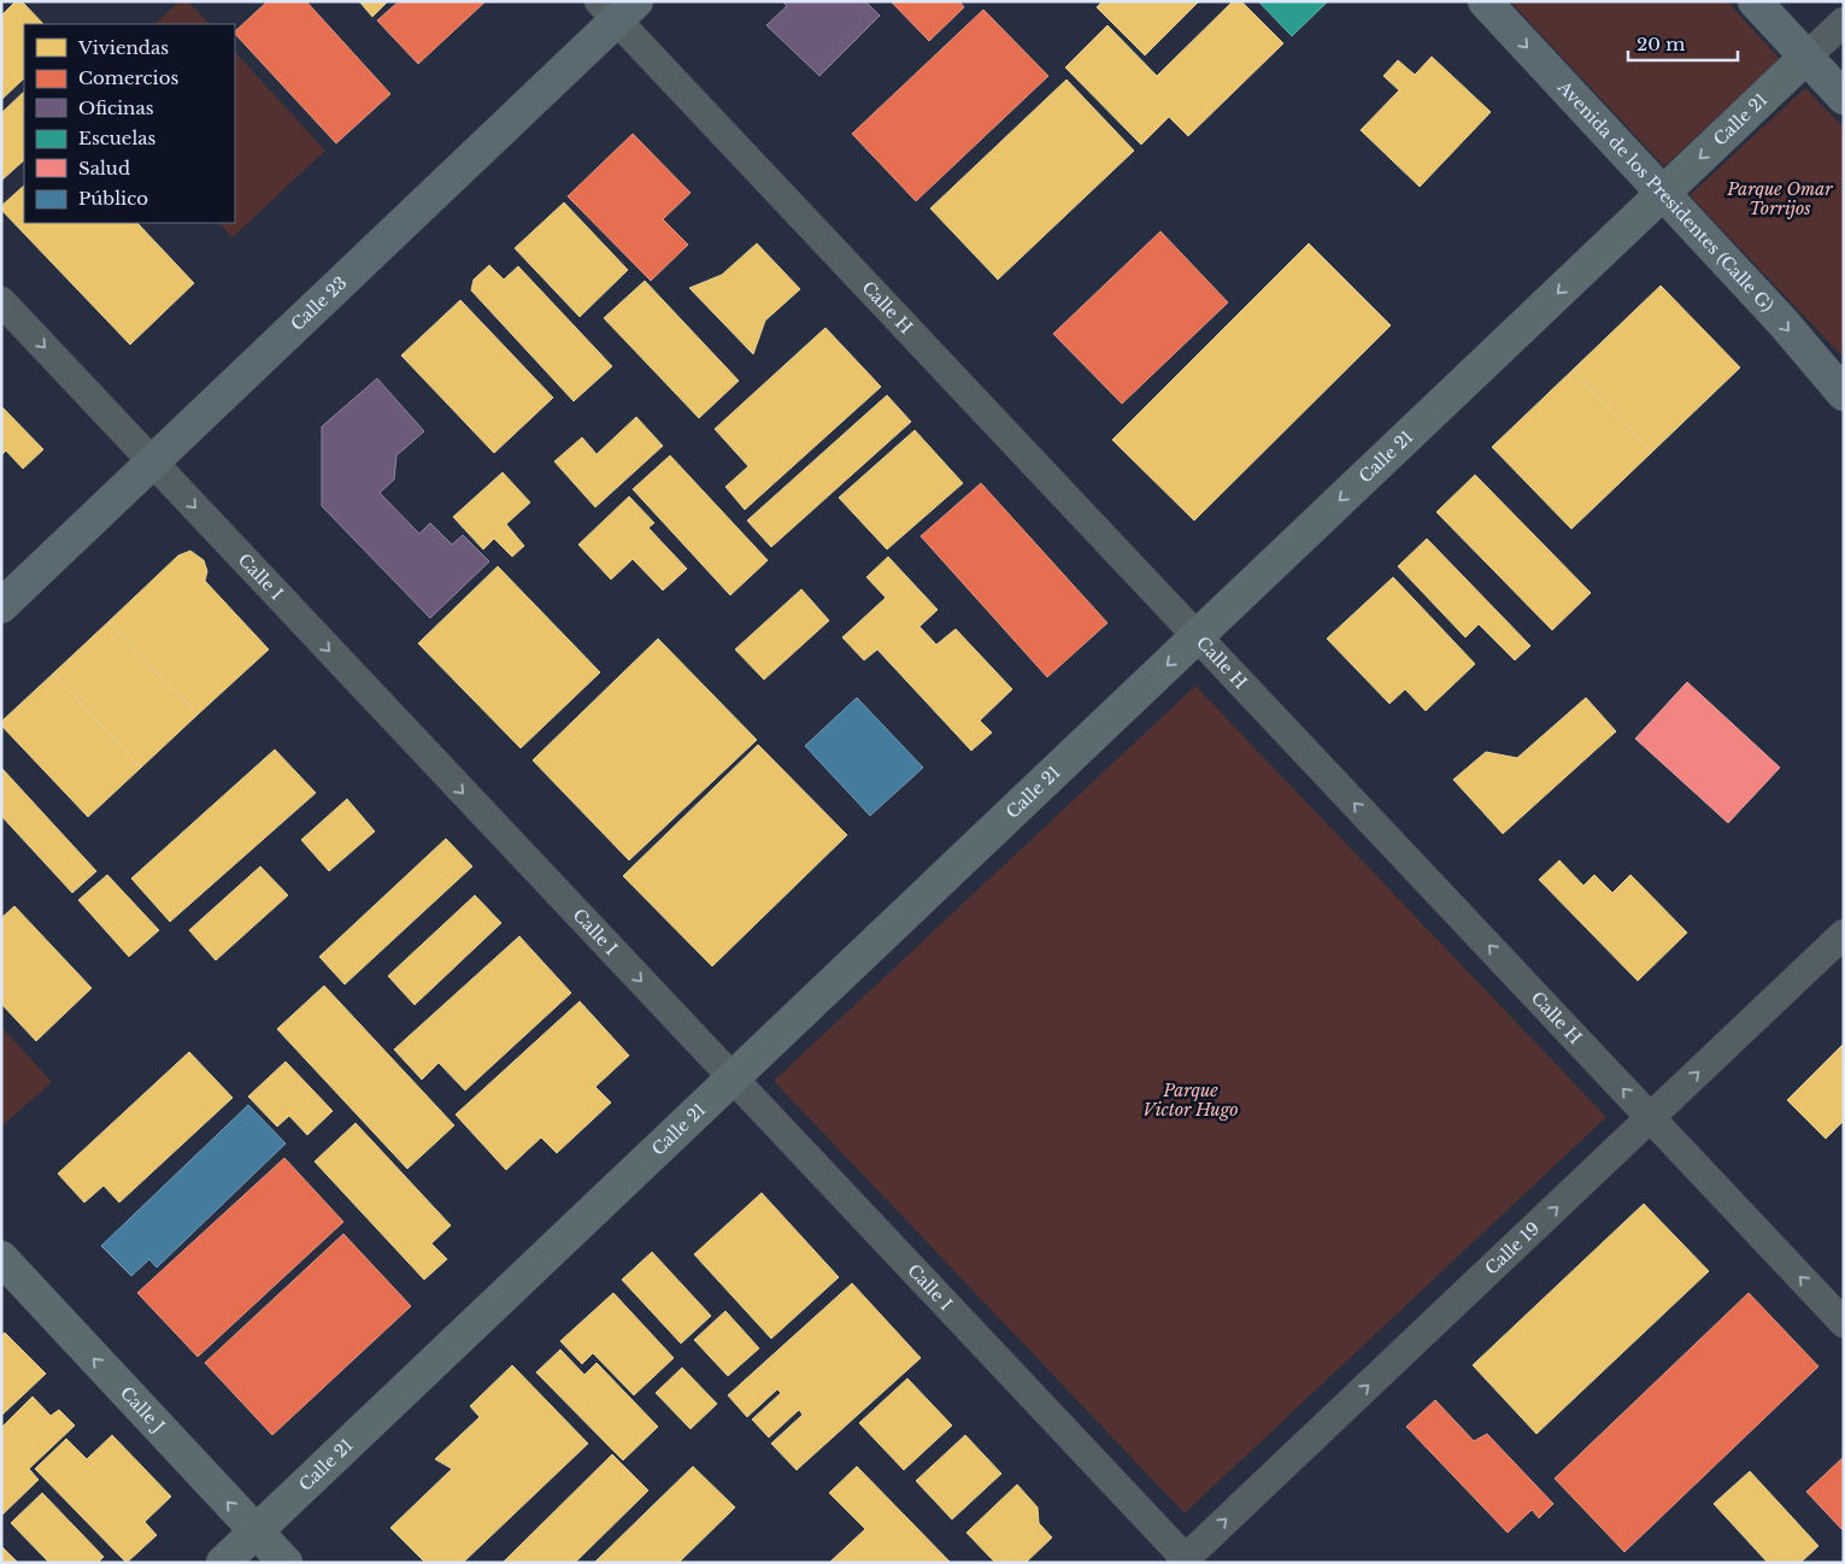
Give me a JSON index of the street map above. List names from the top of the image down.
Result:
{
  "streets": {
    "main road": ["Avenida de los Presidentes (Calle G)", "Calle 23"],
    "street": [
      "Calle 21",
      "Calle H",
      "Calle I",
      "Calle 19",
      "Calle J"
    ]
  },
  "crossings": [
    ["Calle 21", "Avenida de los Presidentes (Calle G)"],
    ["Calle 21", "Calle H"],
    ["Calle 21", "Calle I"],
    ["Calle 21", "Calle J"],
    ["Calle 23", "Calle H"],
    ["Calle 23", "Calle I"],
    ["Calle H", "Calle 19"],
    ["Calle I", "Calle 19"]
  ],
  "one_way": [
    "Calle 21",
    "Avenida de los Presidentes (Calle G)",
    "Calle H",
    "Calle I",
    "Calle 19",
    "Calle J"
  ],
  "parks": ["Parque Omar Torrijos", "Parque Victor Hugo"],
  "legend": [
    "Viviendas",
    "Comercios",
    "Oficinas",
    "Escuelas",
    "Salud",
    "Público"
  ],
  "scale_bar": "20 m"
}
